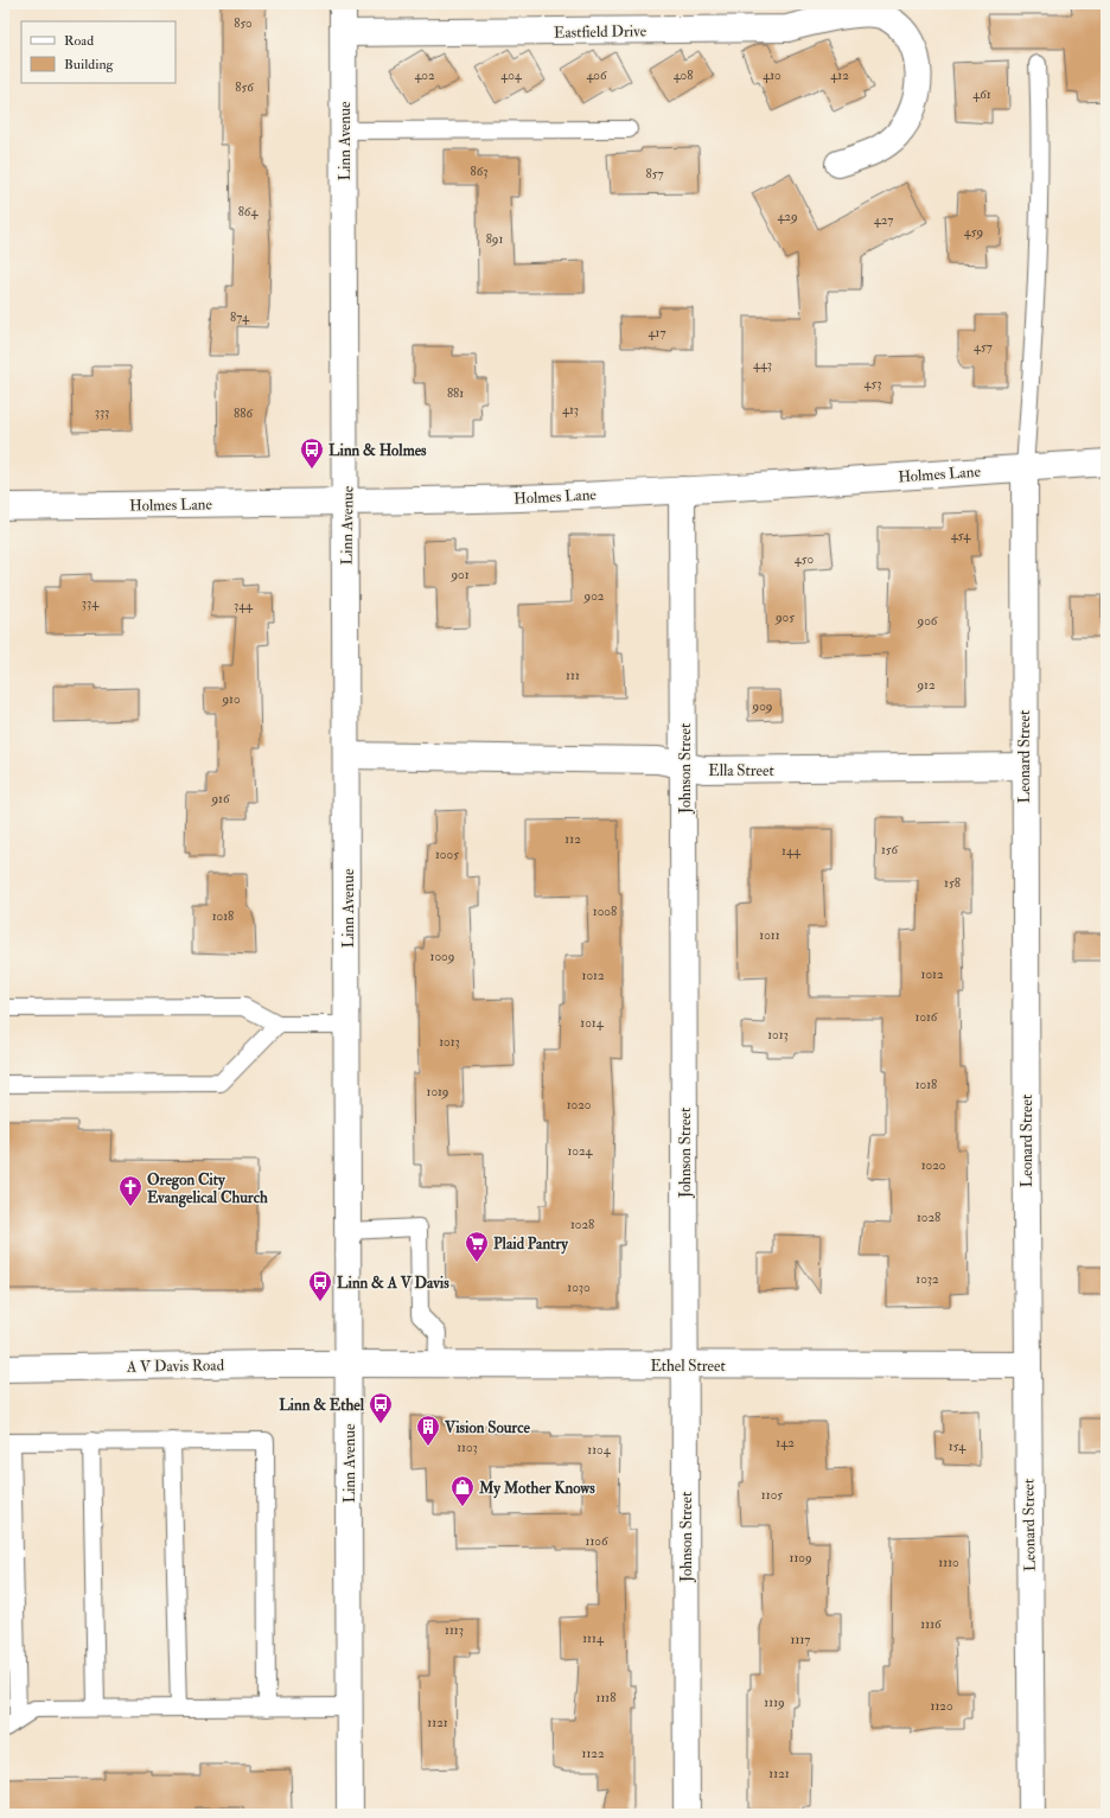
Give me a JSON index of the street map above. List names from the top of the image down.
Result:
{
  "streets": {
    "street": [
      "Eastfield Drive",
      "Linn Avenue",
      "Holmes Lane",
      "Leonard Street",
      "Johnson Street",
      "Ella Street",
      "A V Davis Road",
      "Ethel Street"
    ]
  },
  "crossings": [
    ["Eastfield Drive", "Linn Avenue"],
    ["Linn Avenue", "Holmes Lane"],
    ["Linn Avenue", "Ella Street"],
    ["Linn Avenue", "A V Davis Road"],
    ["Linn Avenue", "Ethel Street"],
    ["Holmes Lane", "Leonard Street"],
    ["Holmes Lane", "Johnson Street"],
    ["Leonard Street", "Ella Street"],
    ["Leonard Street", "Ethel Street"],
    ["Johnson Street", "Ella Street"],
    ["Johnson Street", "Ethel Street"],
    ["A V Davis Road", "Ethel Street"]
  ],
  "places": {
    "bus stop": ["Linn & Holmes", "Linn & A V Davis", "Linn & Ethel"],
    "church": ["Oregon City Evangelical Church"],
    "supermarket": ["Plaid Pantry"],
    "building": ["Vision Source"],
    "shop": ["My Mother Knows"]
  },
  "house_numbers": [
    "850",
    "402",
    "404",
    "406",
    "408",
    "410",
    "412",
    "856",
    "461",
    "863",
    "857",
    "864",
    "429",
    "427",
    "459",
    "891",
    "874",
    "417",
    "457",
    "443",
    "453",
    "881",
    "413",
    "333",
    "886",
    "454",
    "450",
    "901",
    "902",
    "334",
    "344",
    "905",
    "906",
    "111",
    "912",
    "910",
    "909",
    "916",
    "112",
    "156",
    "144",
    "1005",
    "158",
    "1008",
    "1018",
    "1011",
    "1009",
    "1012",
    "1012",
    "1016",
    "1014",
    "1013",
    "1013",
    "1018",
    "1019",
    "1020",
    "1024",
    "1020",
    "1028",
    "1028",
    "1032",
    "1030",
    "142",
    "154",
    "1103",
    "1104",
    "1105",
    "1106",
    "1109",
    "1110",
    "1116",
    "1113",
    "1114",
    "1117",
    "1118",
    "1119",
    "1120",
    "1121",
    "1122",
    "1121"
  ],
  "legend": ["Road", "Building"]
}
